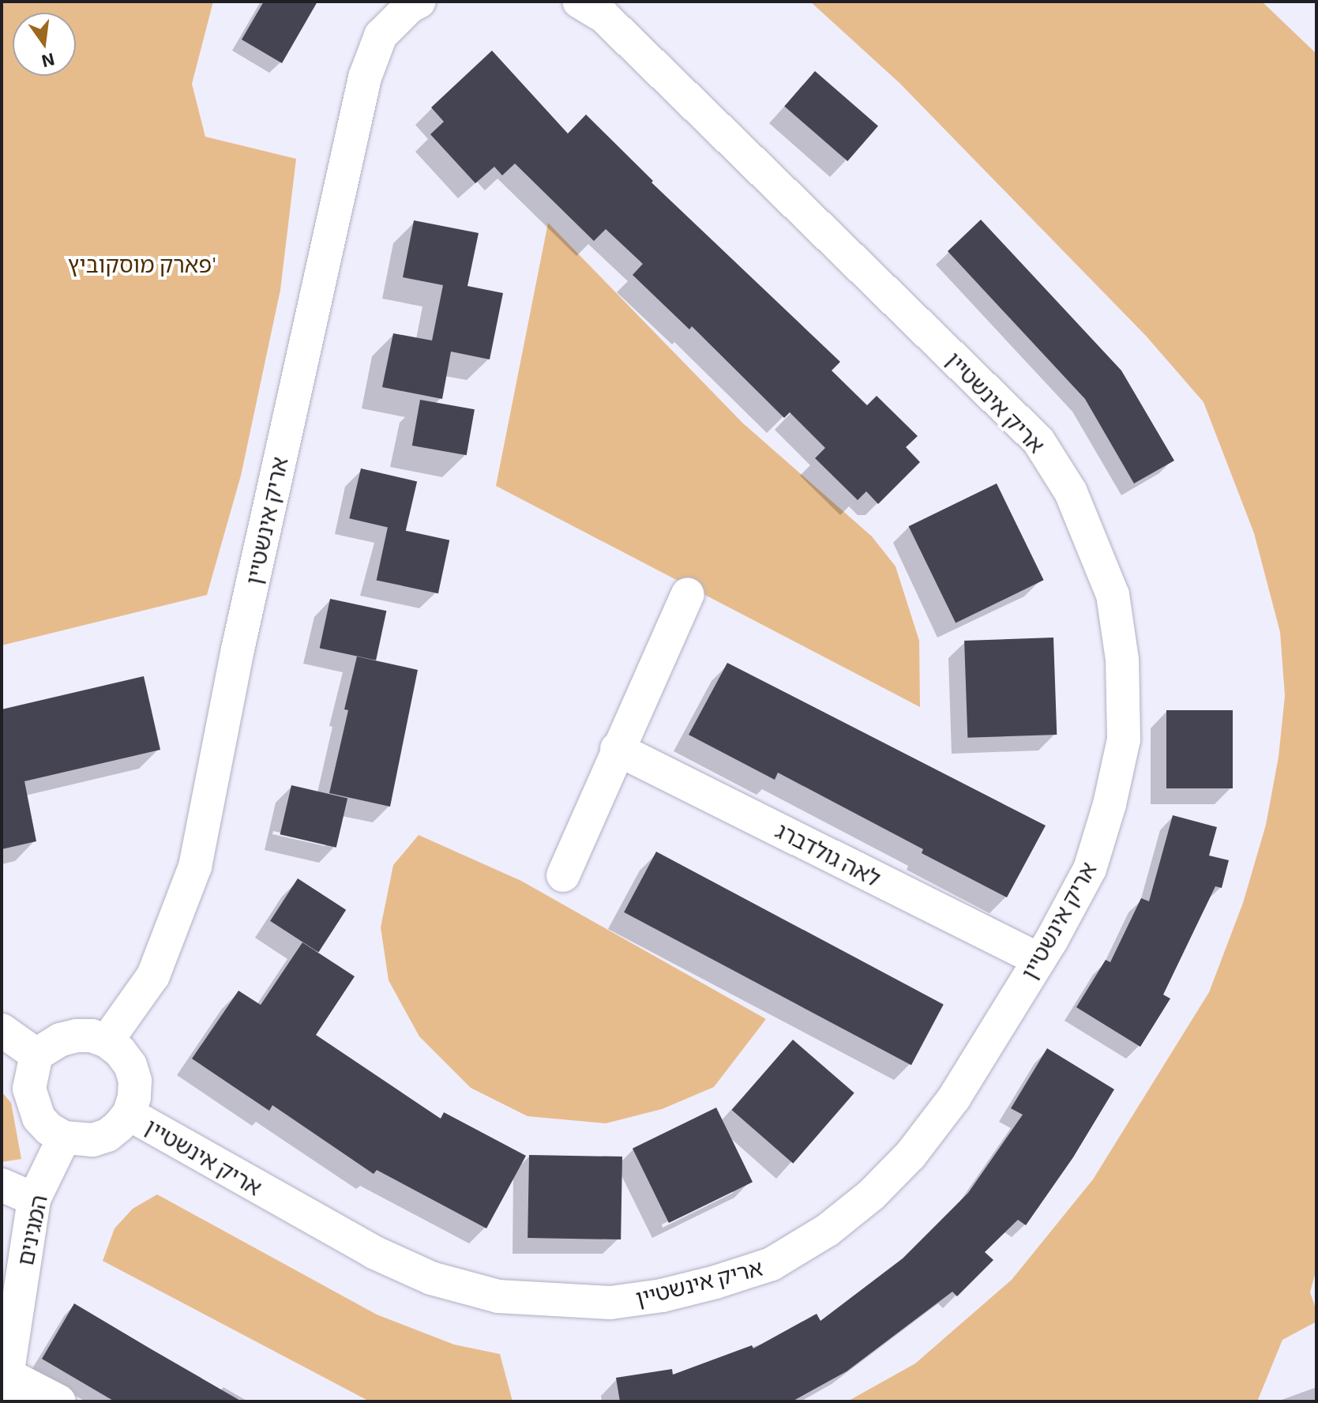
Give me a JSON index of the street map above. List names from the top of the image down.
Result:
{
  "streets": {
    "street": ["אריק אינשטיין", "לאה גולדברג", "המגינים"]
  },
  "crossings": [
    ["אריק אינשטיין", "לאה גולדברג"],
    ["אריק אינשטיין", "המגינים"]
  ],
  "parks": ["פארק מוסקוביץ'"],
  "north": "bottom"
}
